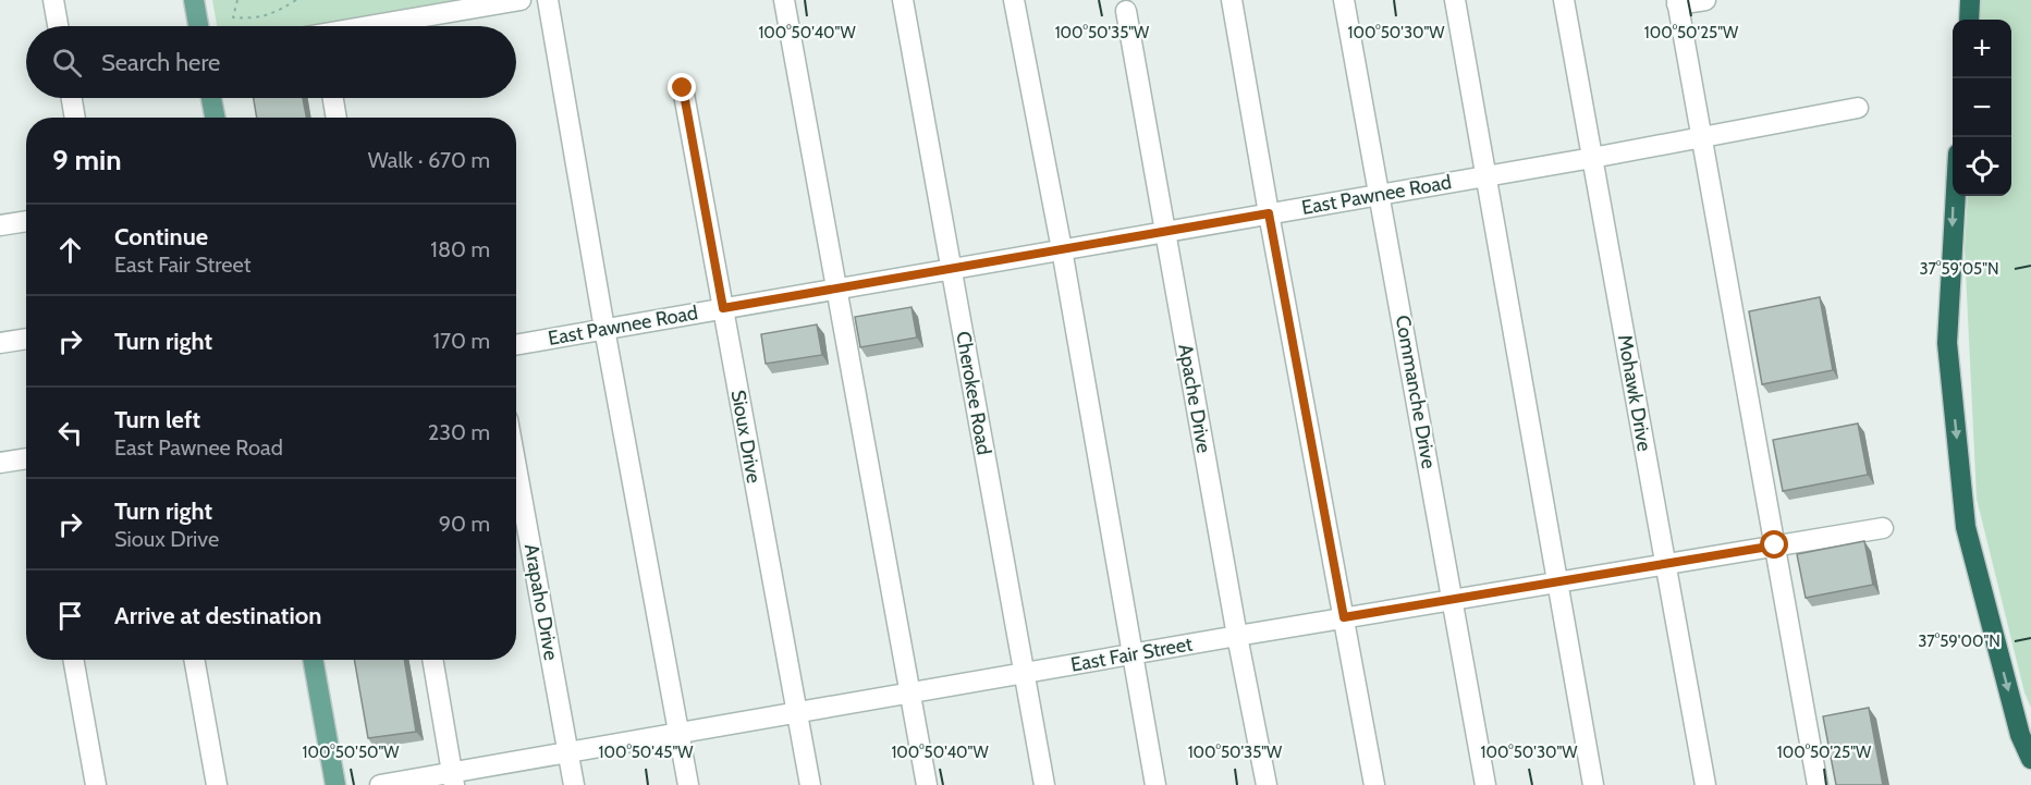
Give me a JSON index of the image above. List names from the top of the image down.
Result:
{
  "streets": {
    "street": [
      "East Pawnee Road",
      "Commanche Drive",
      "Cherokee Road",
      "Mohawk Drive",
      "Apache Drive",
      "Sioux Drive",
      "Arapaho Drive",
      "East Fair Street"
    ]
  },
  "crossings": [
    ["East Pawnee Road", "Commanche Drive"],
    ["East Pawnee Road", "Cherokee Road"],
    ["East Pawnee Road", "Mohawk Drive"],
    ["East Pawnee Road", "Apache Drive"],
    ["East Pawnee Road", "Sioux Drive"],
    ["Commanche Drive", "East Fair Street"],
    ["Cherokee Road", "East Fair Street"],
    ["Mohawk Drive", "East Fair Street"],
    ["Apache Drive", "East Fair Street"],
    ["Sioux Drive", "East Fair Street"],
    ["Arapaho Drive", "East Fair Street"]
  ],
  "page": {
    "map_buttons": ["+", "−"],
    "search": "Search here",
    "heading": ["9 min", "Walk · 670 m"],
    "list": [
      ["Continue", "East Fair Street", "180 m"],
      ["Turn right", "170 m"],
      ["Turn left", "East Pawnee Road", "230 m"],
      ["Turn right", "Sioux Drive", "90 m"],
      "Arrive at destination"
    ]
  },
  "coordinates": [
    "100°50'40\"W",
    "100°50'35\"W",
    "100°50'30\"W",
    "100°50'25\"W",
    "37°59'05\"N",
    "37°59'00\"N",
    "100°50'50\"W",
    "100°50'45\"W"
  ]
}
